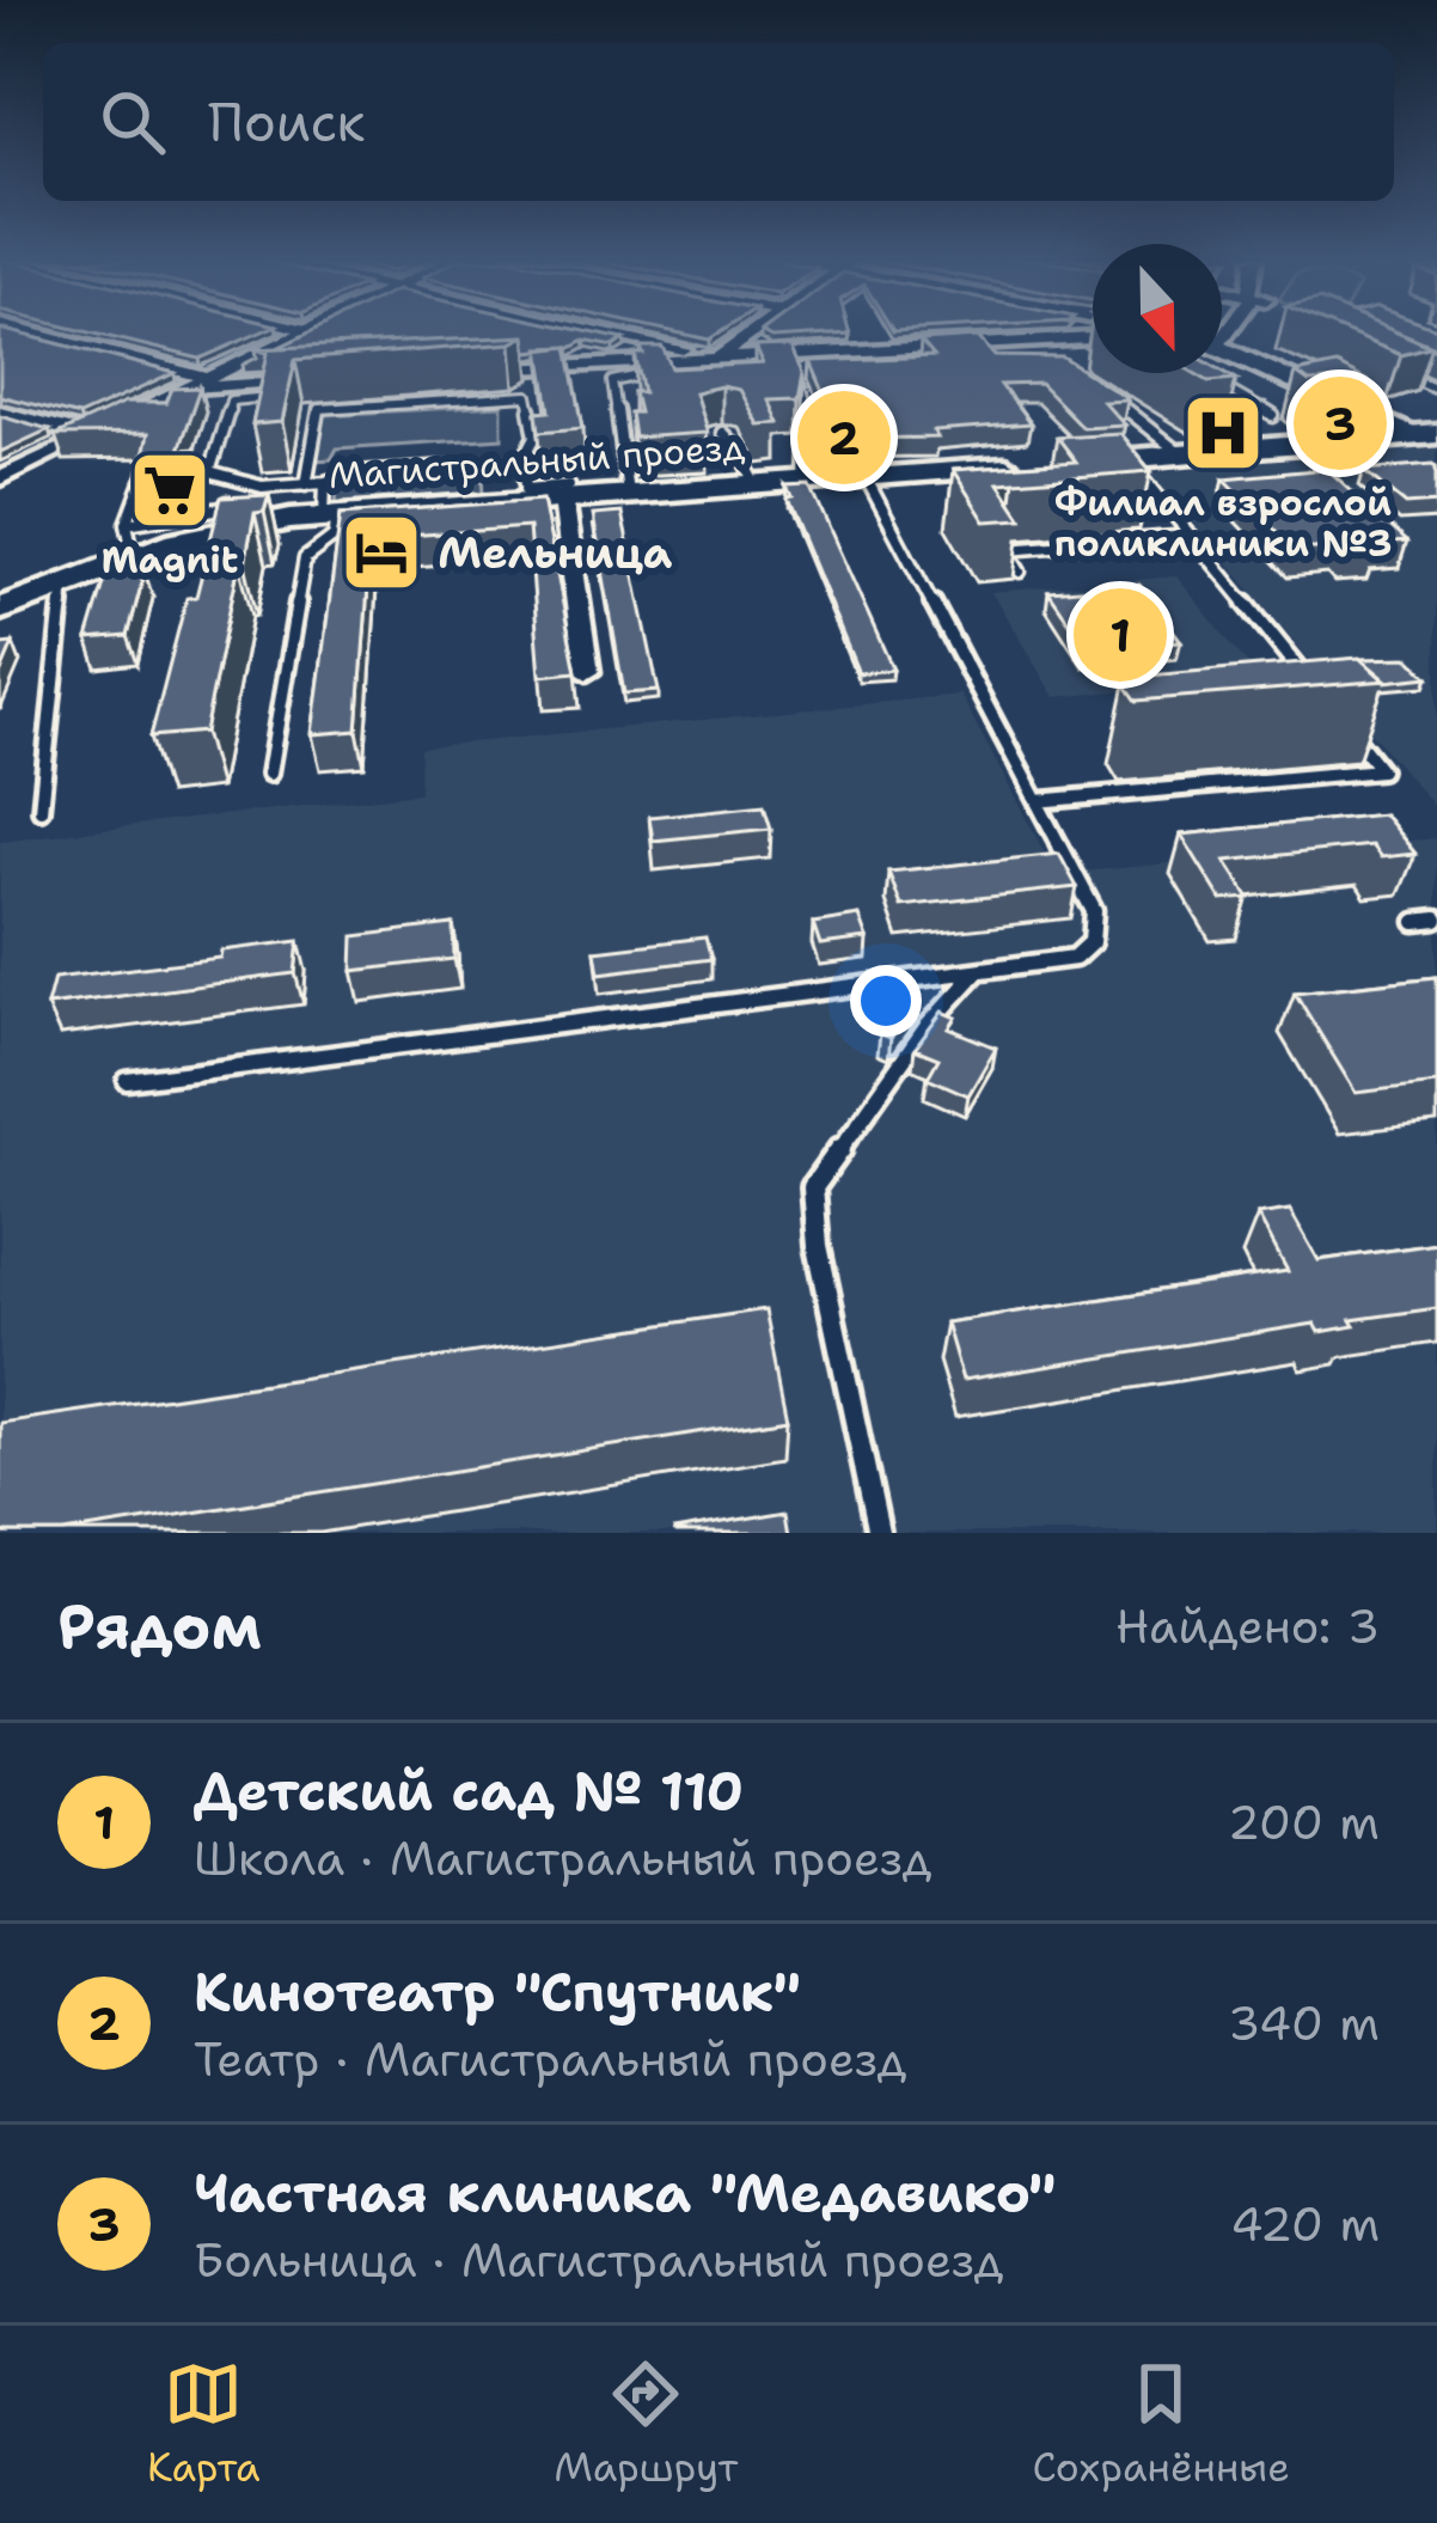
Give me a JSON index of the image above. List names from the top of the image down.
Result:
{
  "streets": {
    "main road": ["Магистральный проезд"]
  },
  "places": {
    "hospital": ["Филиал взрослой поликлиники №3"],
    "supermarket": ["Magnit"],
    "hotel": ["Мельница"]
  },
  "north": "bottom",
  "page": {
    "search": "Поиск",
    "pins": ["3", "2", "1"],
    "heading": ["Рядом", "Найдено: 3"],
    "list": [
      {
        "mark": "1",
        "name": "Детский сад № 110",
        "note": "Школа · Магистральный проезд",
        "value": "200 m"
      },
      {
        "mark": "2",
        "name": "Кинотеатр \"Спутник\"",
        "note": "Театр · Магистральный проезд",
        "value": "340 m"
      },
      {
        "mark": "3",
        "name": "Частная клиника \"Медавико\"",
        "note": "Больница · Магистральный проезд",
        "value": "420 m"
      }
    ],
    "nav": ["Карта", "Маршрут", "Сохранённые"]
  }
}
